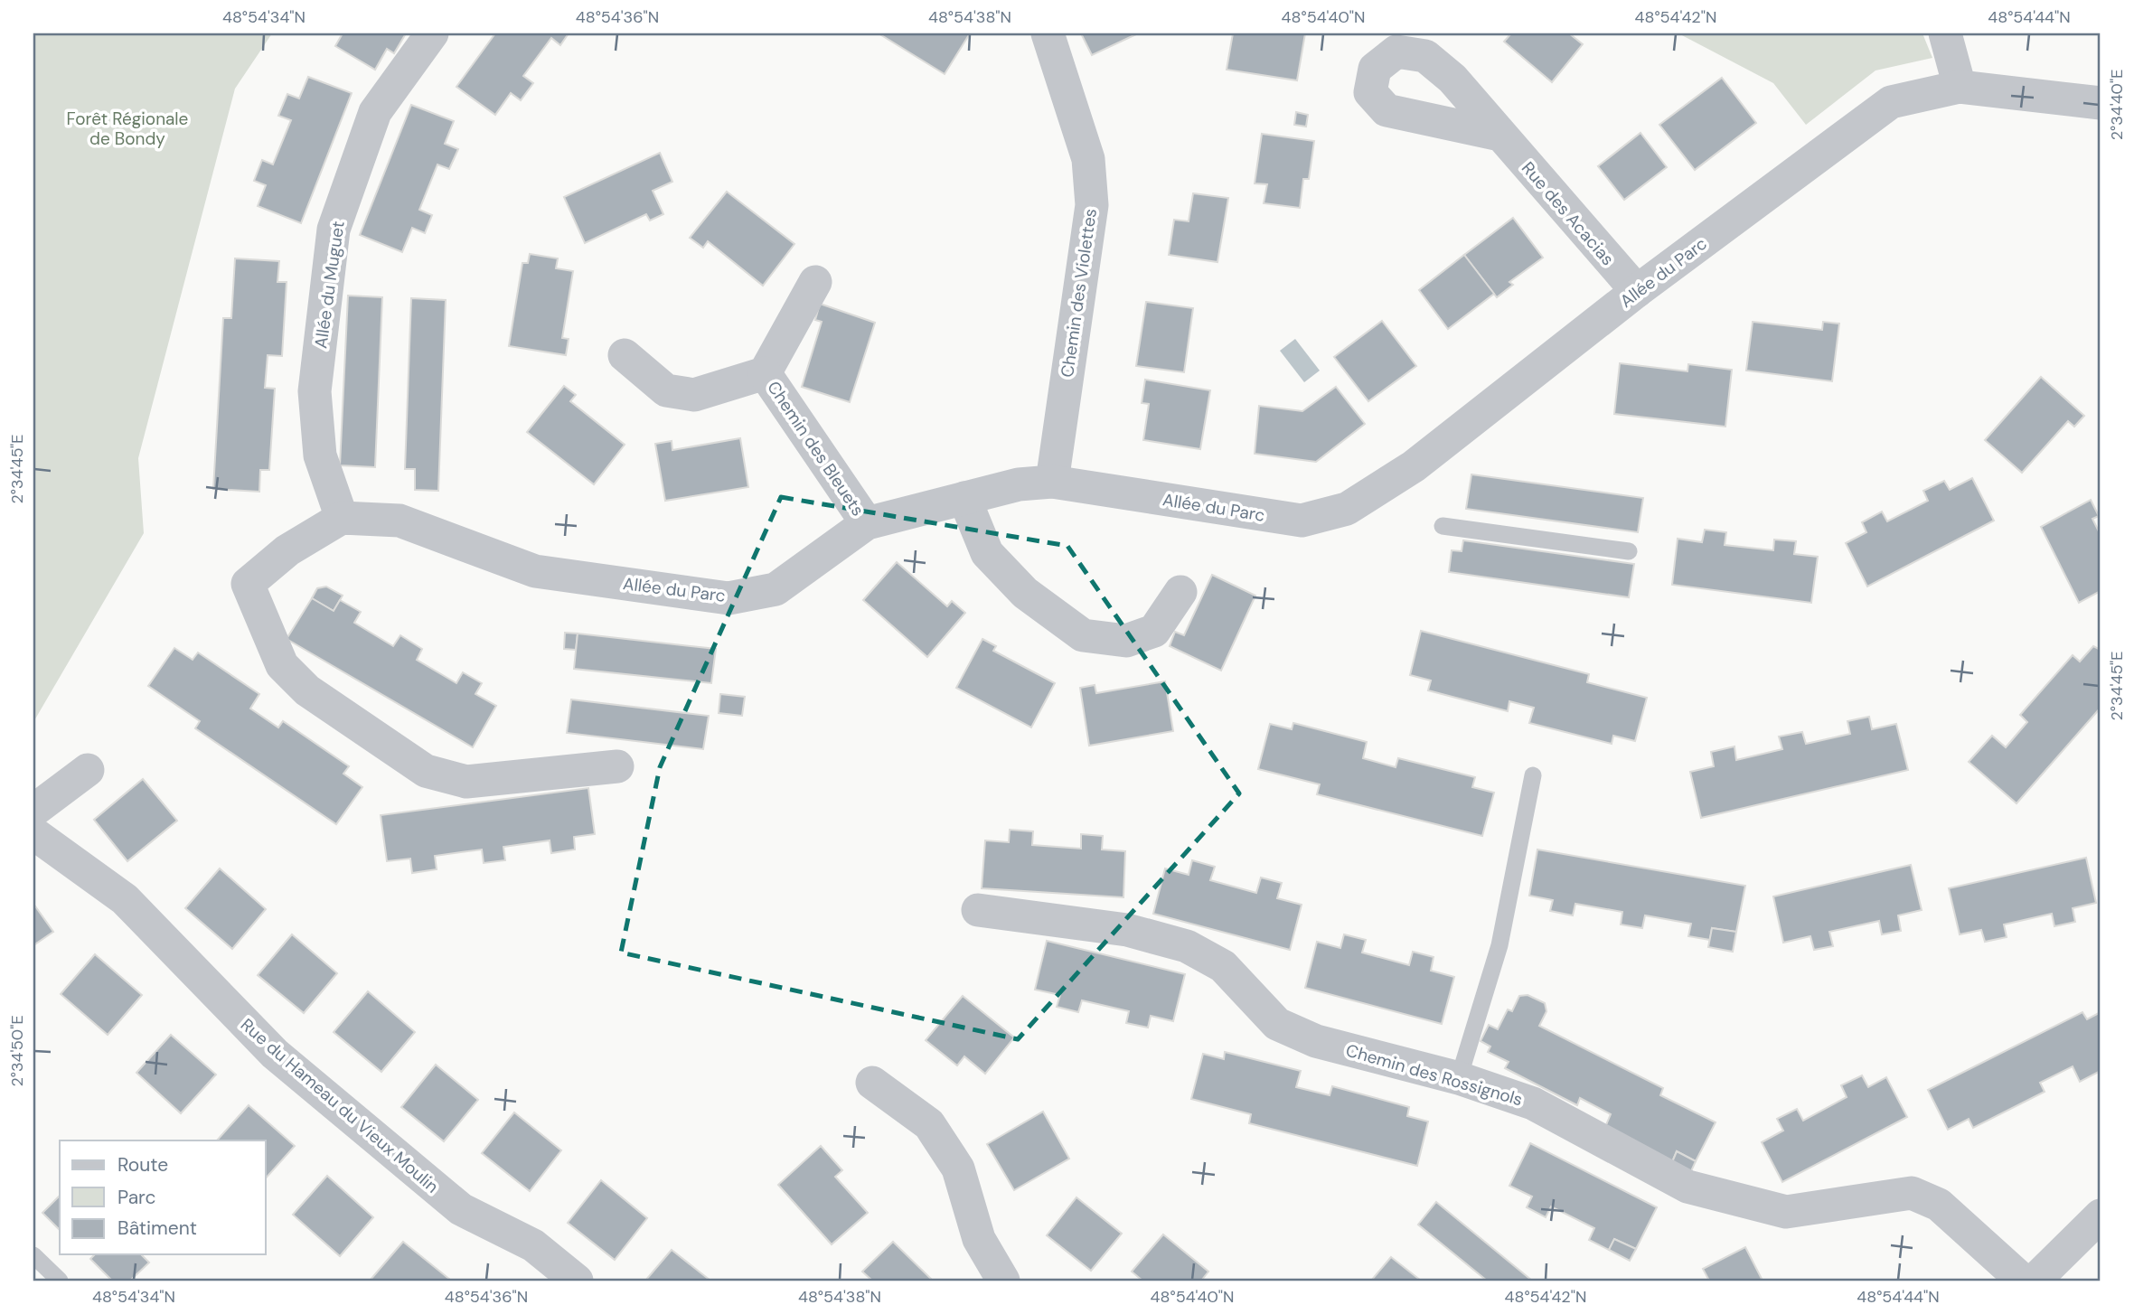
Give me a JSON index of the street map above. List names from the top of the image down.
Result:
{
  "streets": {
    "street": [
      "Rue des Acacias",
      "Allée du Parc",
      "Allée du Muguet",
      "Chemin des Violettes",
      "Chemin des Bleuets",
      "Chemin des Rossignols",
      "Rue du Hameau du Vieux Moulin"
    ]
  },
  "crossings": [
    ["Rue des Acacias", "Allée du Parc"],
    ["Allée du Parc", "Allée du Muguet"],
    ["Allée du Parc", "Chemin des Violettes"],
    ["Allée du Parc", "Chemin des Bleuets"]
  ],
  "parks": ["Forêt Régionale de Bondy"],
  "legend": ["Route", "Parc", "Bâtiment"],
  "coordinates": [
    "48°54'34\"N",
    "48°54'36\"N",
    "48°54'38\"N",
    "48°54'40\"N",
    "48°54'42\"N",
    "48°54'44\"N",
    "2°34'40\"E",
    "2°34'45\"E",
    "2°34'50\"E"
  ]
}
